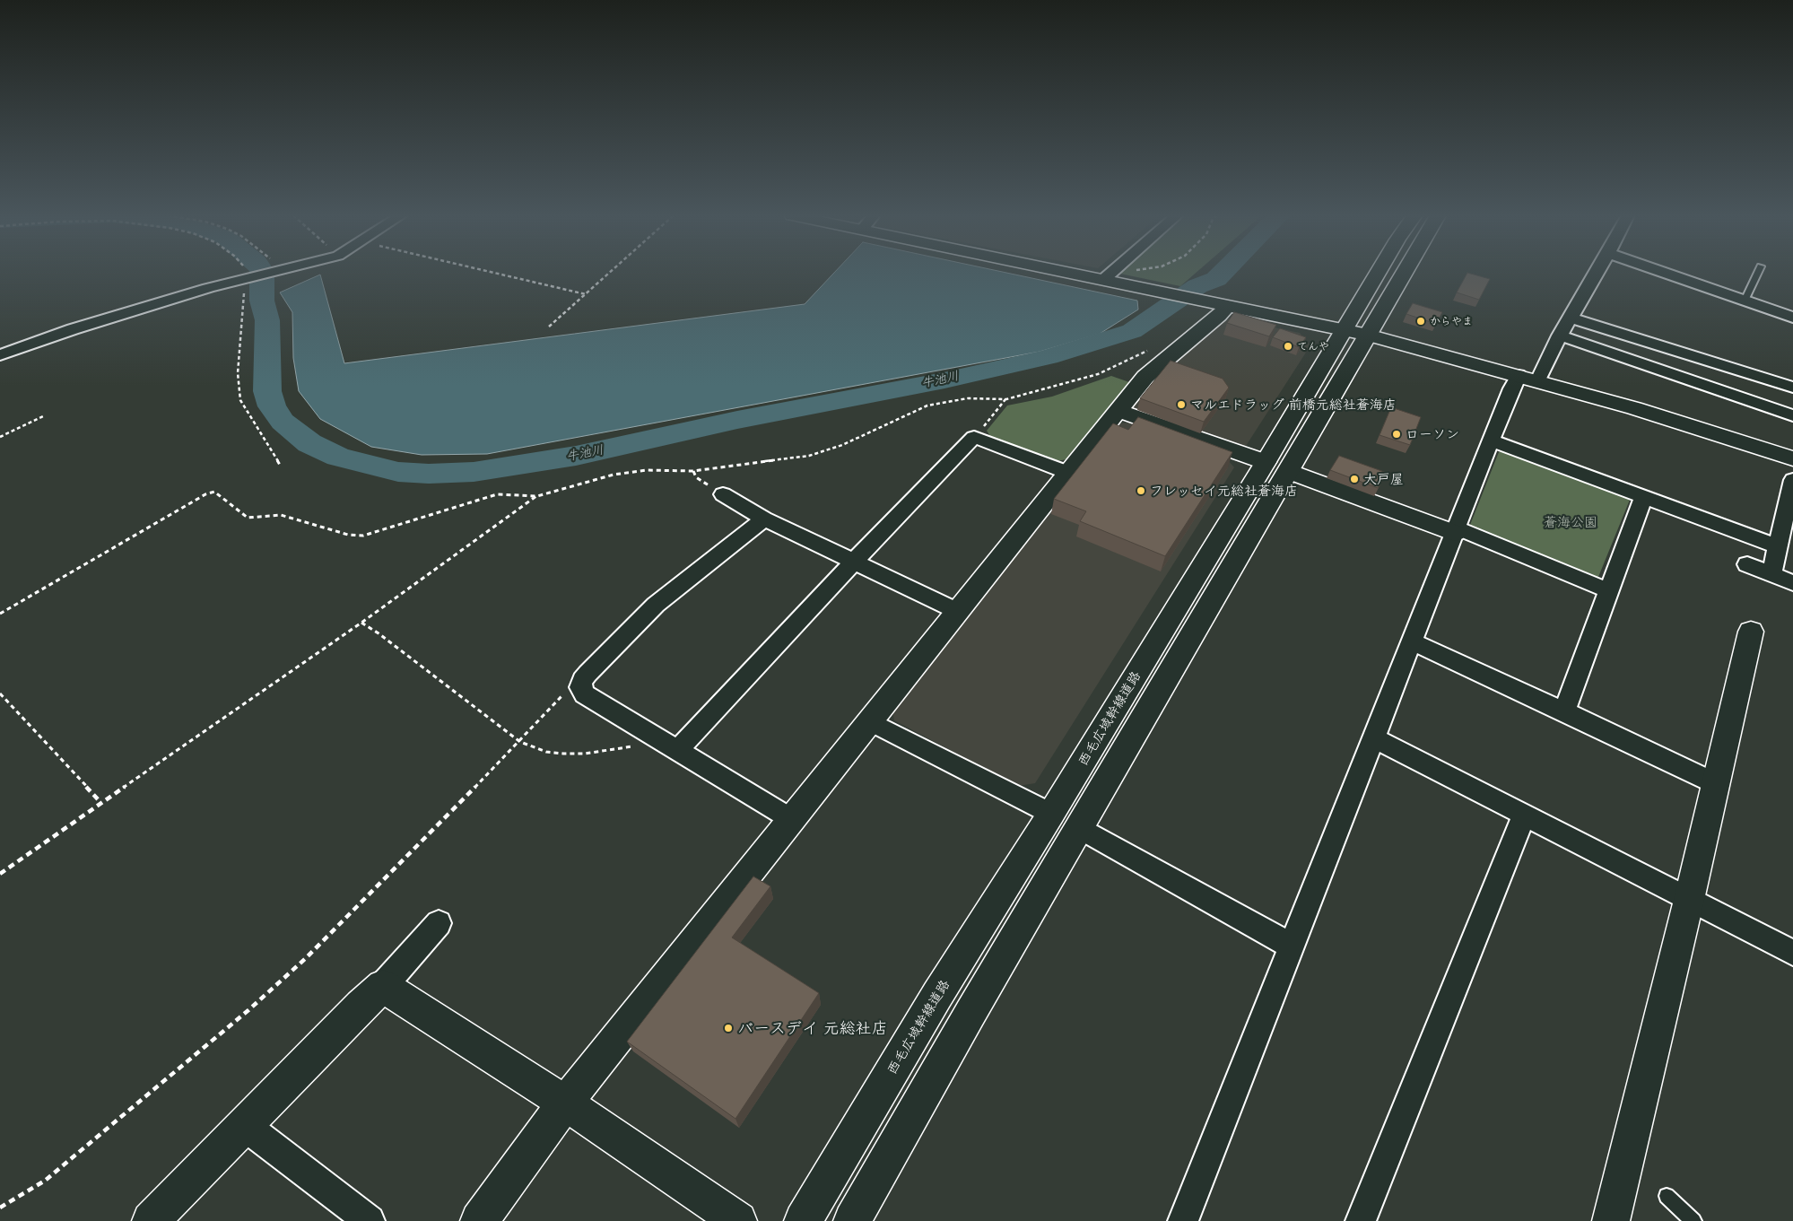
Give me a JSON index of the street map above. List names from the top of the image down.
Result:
{
  "streets": {
    "street": ["西毛広域幹線道路"]
  },
  "water": ["牛池川"],
  "parks": ["蒼海公園"],
  "places": [
    "からやま",
    "てんや",
    "マルエドラッグ 前橋元総社蒼海店",
    "ローソン",
    "大戸屋",
    "フレッセイ元総社蒼海店",
    "バースデイ 元総社店"
  ]
}
